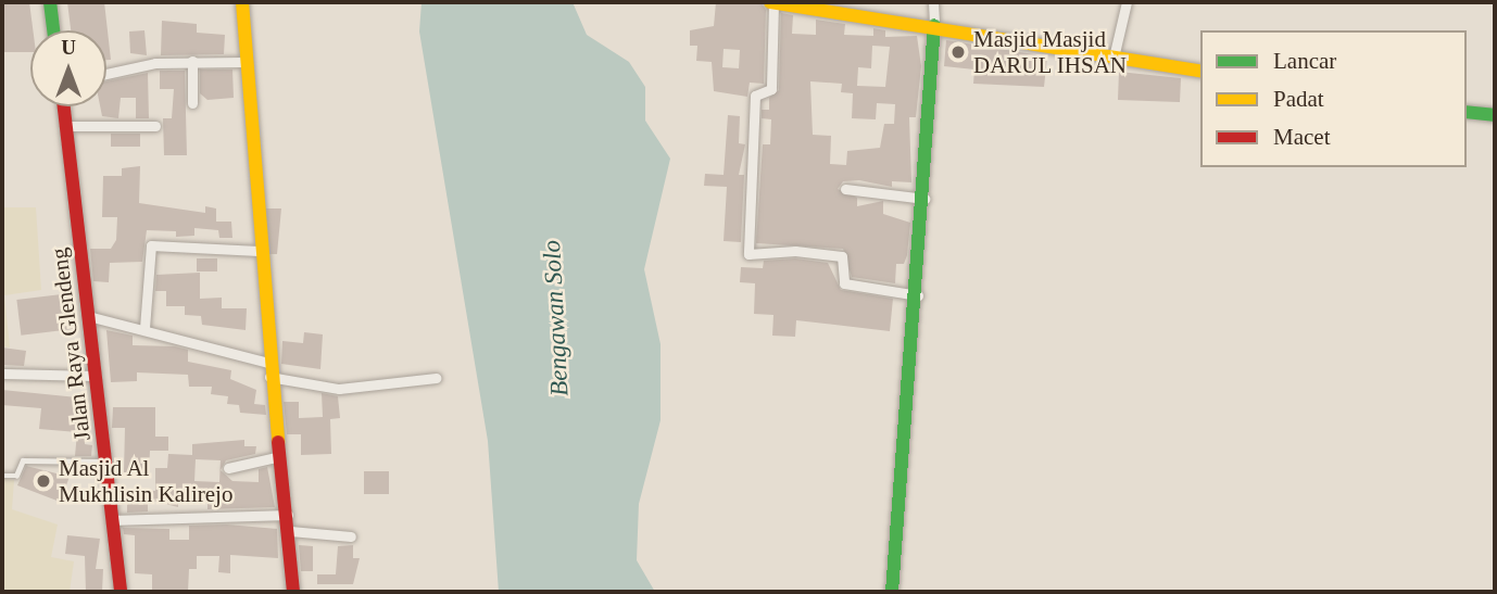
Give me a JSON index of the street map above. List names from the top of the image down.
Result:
{
  "streets": {
    "street": ["Jalan Raya Glendeng"]
  },
  "water": ["Bengawan Solo"],
  "places": ["Masjid Masjid DARUL IHSAN", "Masjid Al Mukhlisin Kalirejo"],
  "legend": ["Lancar", "Padat", "Macet"],
  "north": "top"
}
